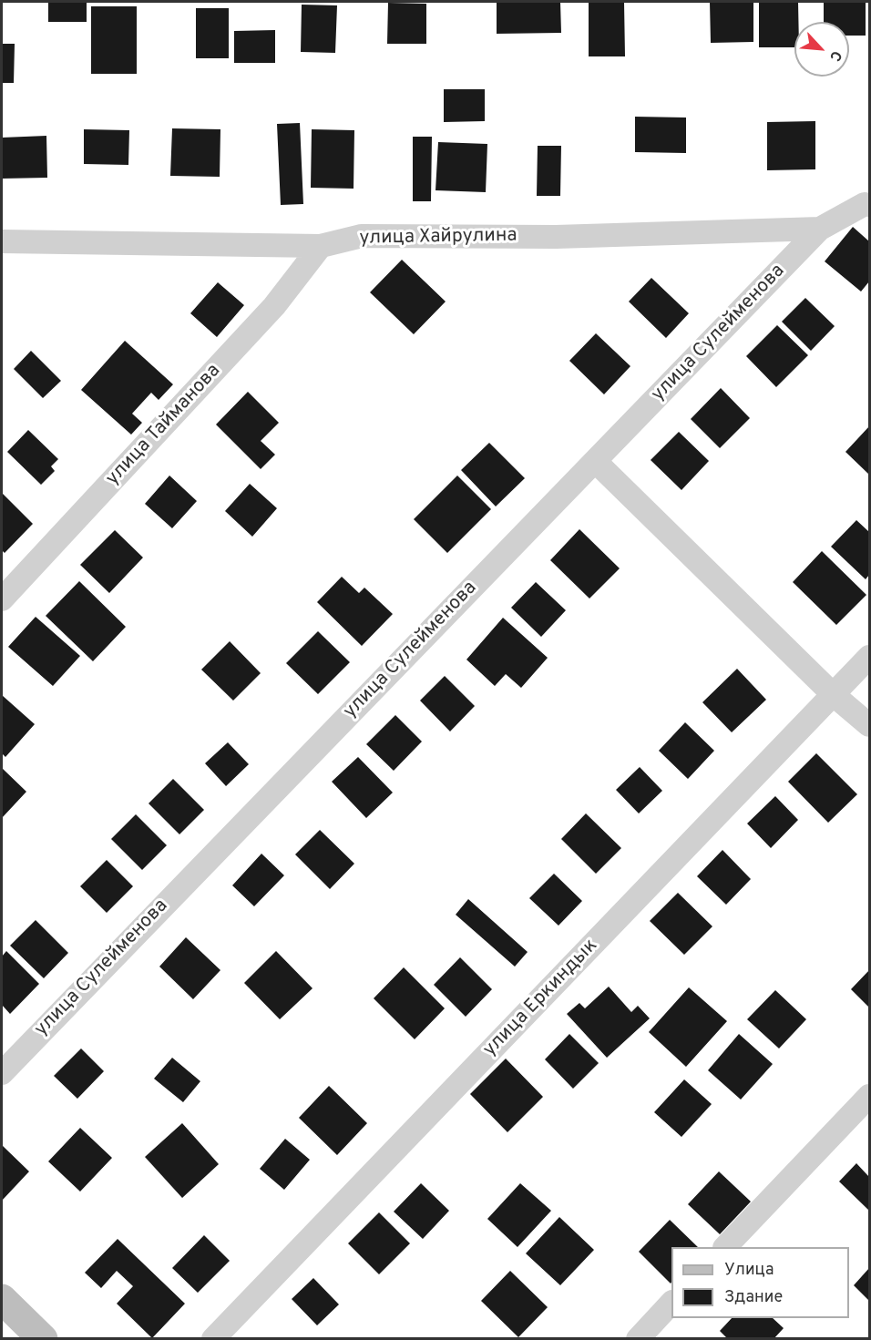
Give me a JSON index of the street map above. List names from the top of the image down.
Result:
{
  "streets": {
    "street": [
      "улица Хайрулина",
      "улица Сулейменова",
      "улица Тайманова",
      "улица Еркиндык"
    ]
  },
  "crossings": [
    ["улица Хайрулина", "улица Сулейменова"],
    ["улица Хайрулина", "улица Тайманова"]
  ],
  "legend": ["Улица", "Здание"],
  "north": "bottom right"
}
